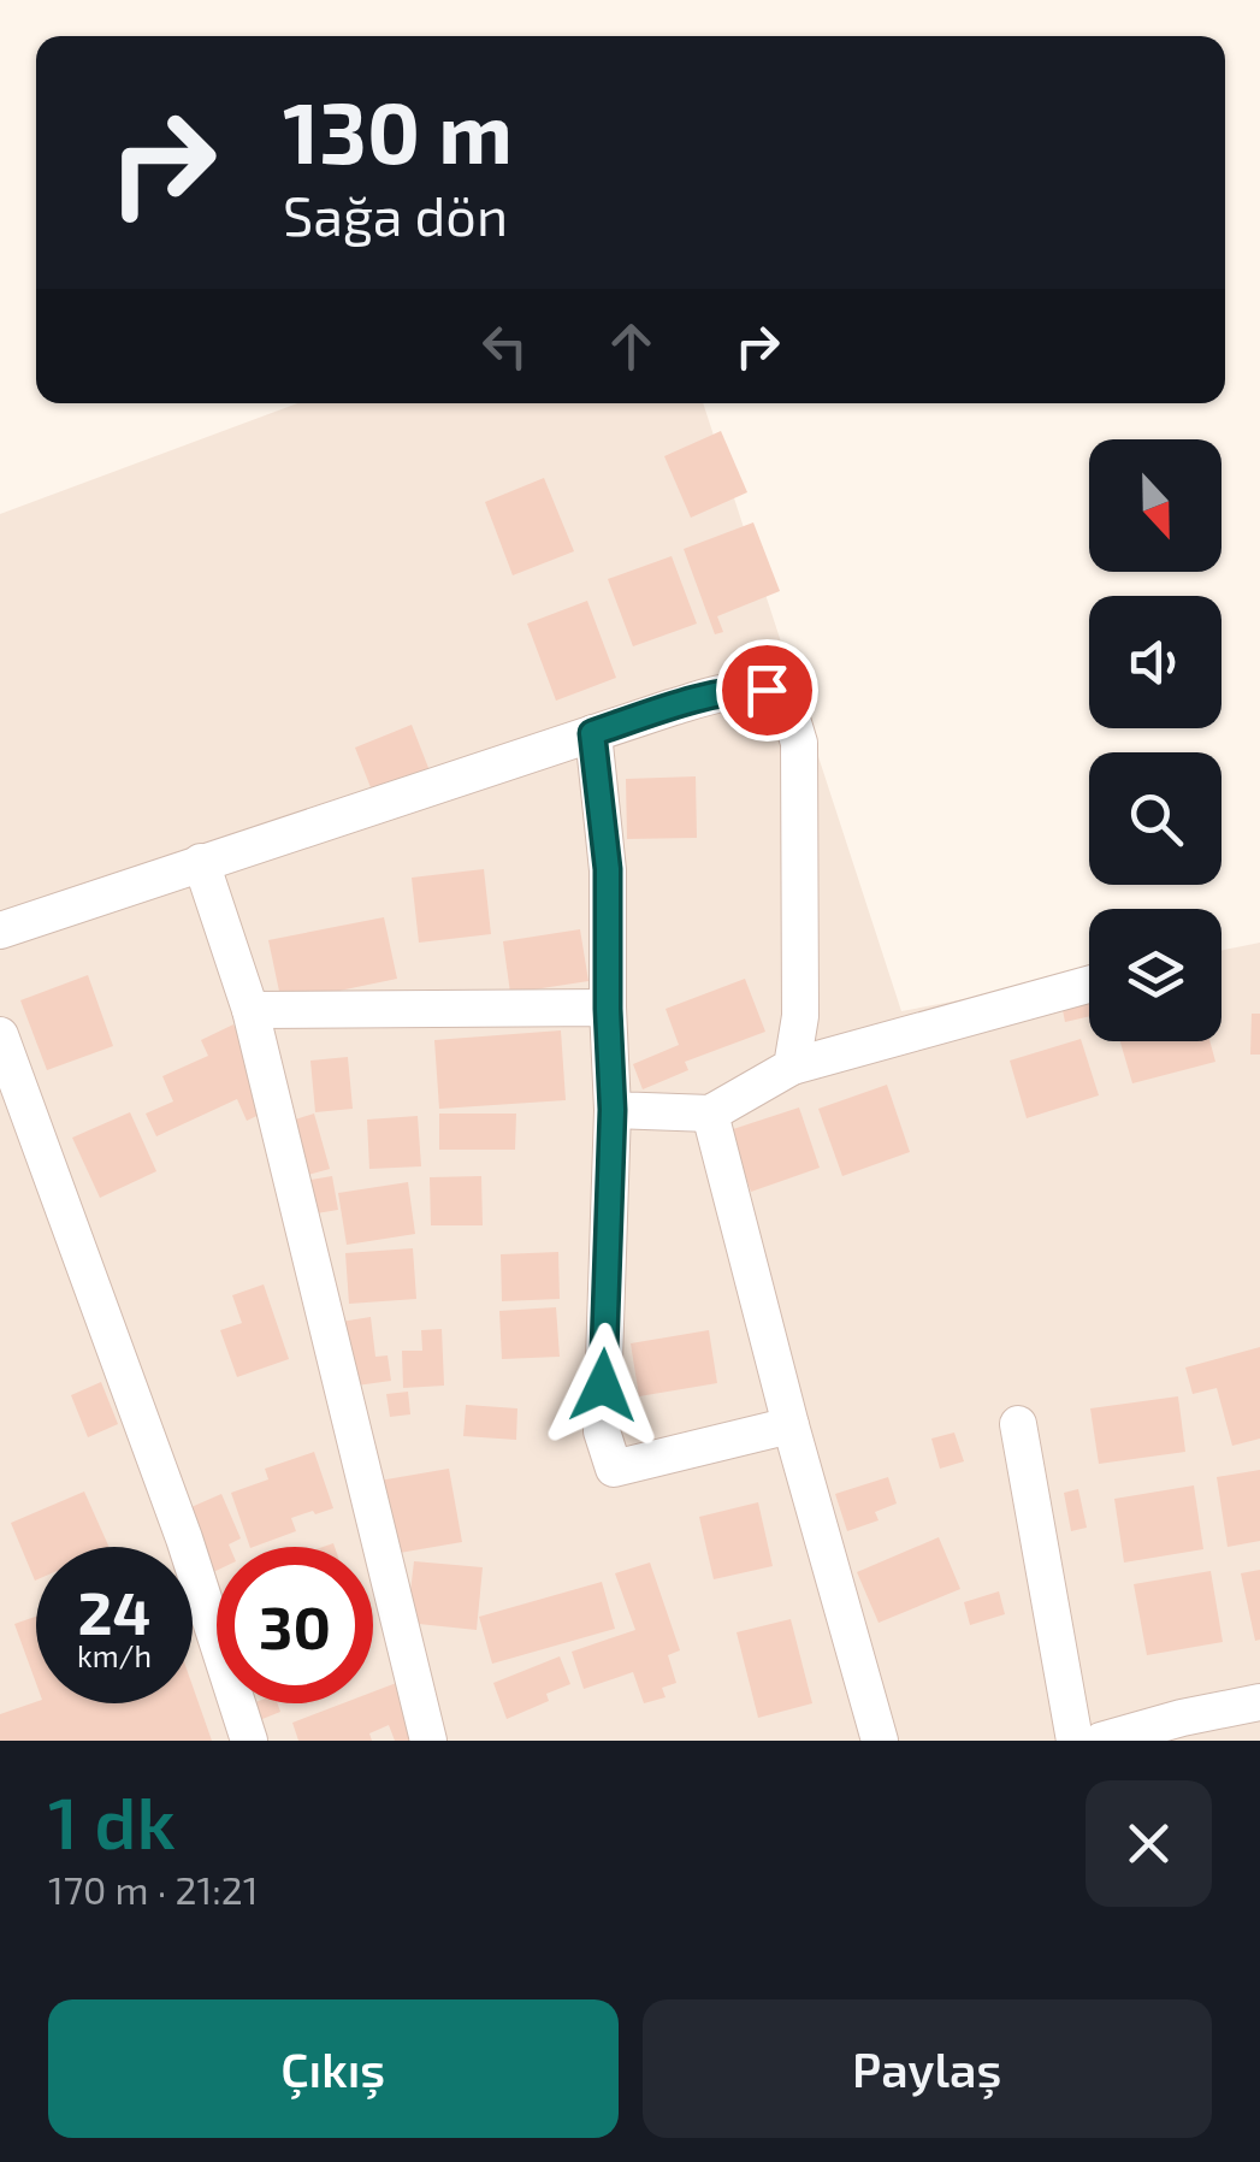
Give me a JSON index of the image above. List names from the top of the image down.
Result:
{
  "north": "bottom",
  "page": {
    "turn": ["130 m", "Sağa dön"],
    "speed": "24 km/h",
    "limit": "30",
    "heading": ["1 dk", "170 m · 21:21"],
    "buttons": ["Çıkış", "Paylaş"]
  }
}
